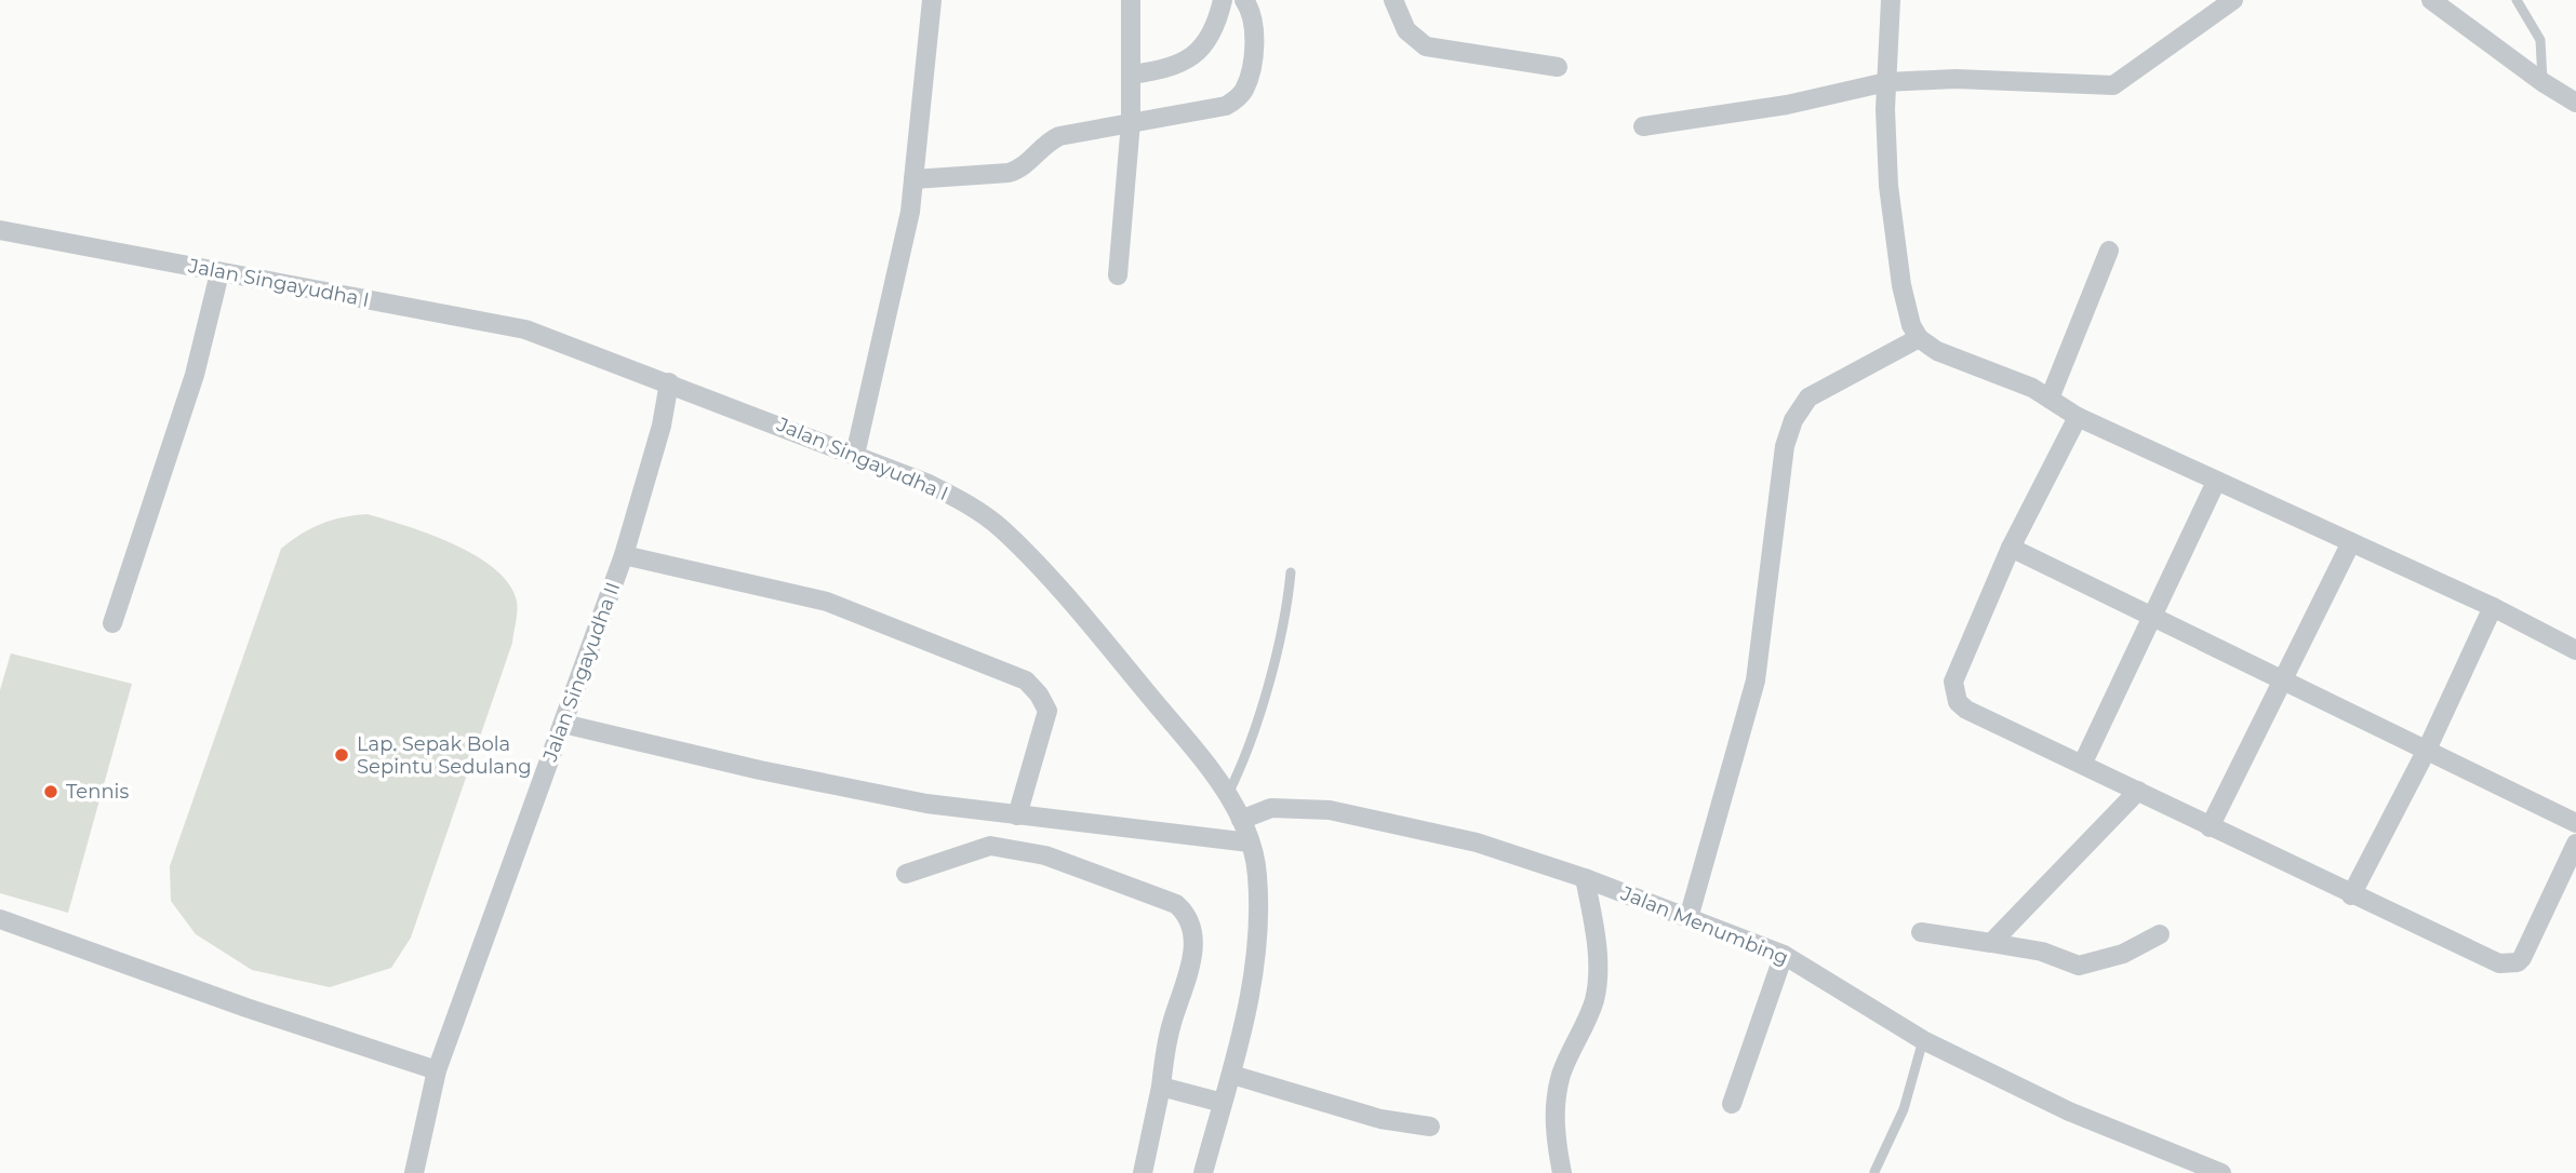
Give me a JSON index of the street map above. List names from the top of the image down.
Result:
{
  "streets": {
    "street": ["Jalan Singayudha I", "Jalan Singayudha II", "Jalan Menumbing"]
  },
  "crossings": [
    ["Jalan Singayudha I", "Jalan Singayudha II"],
    ["Jalan Singayudha I", "Jalan Menumbing"]
  ],
  "places": ["Lap. Sepak Bola Sepintu Sedulang", "Tennis"]
}
